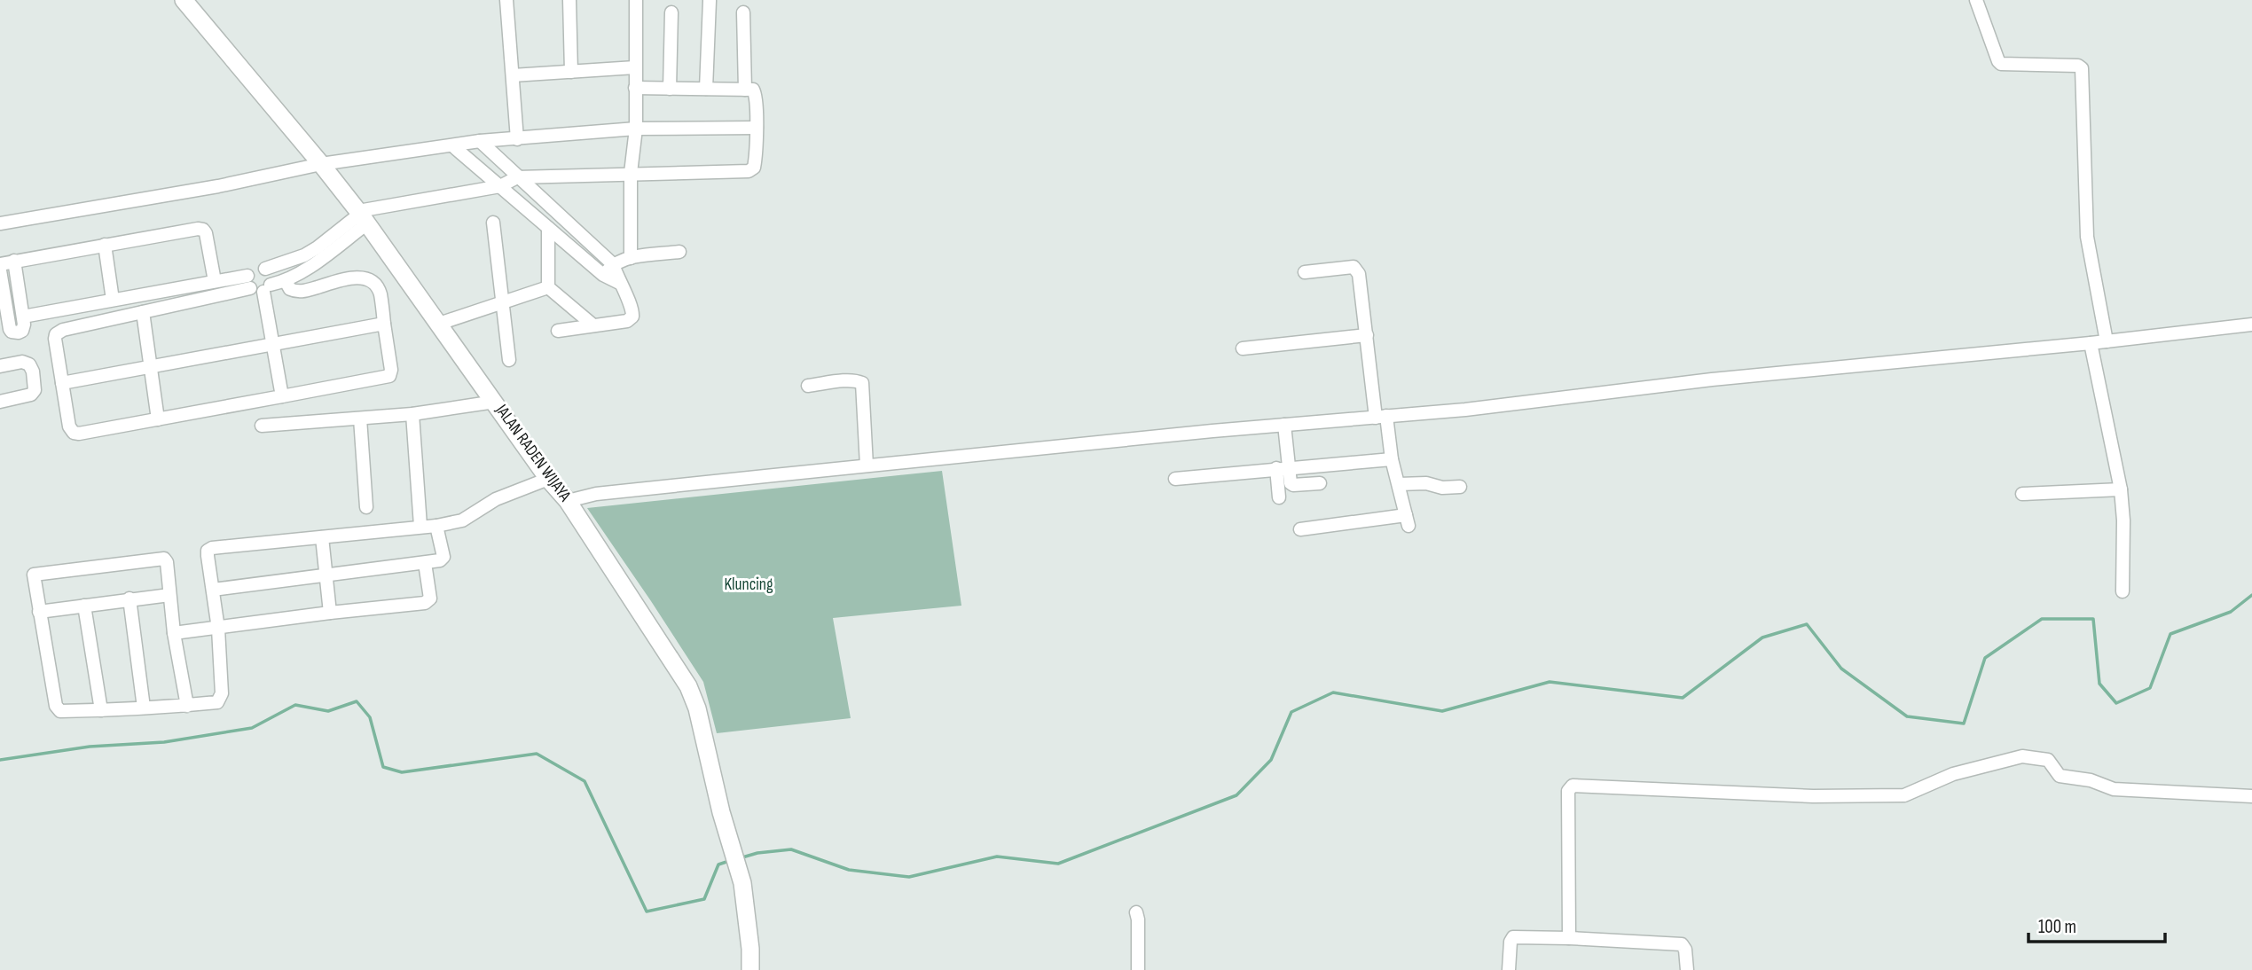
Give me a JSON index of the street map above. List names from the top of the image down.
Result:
{
  "streets": {
    "highway": ["JALAN RADEN WIJAYA"]
  },
  "parks": ["Kluncing"],
  "scale_bar": "100 m"
}
